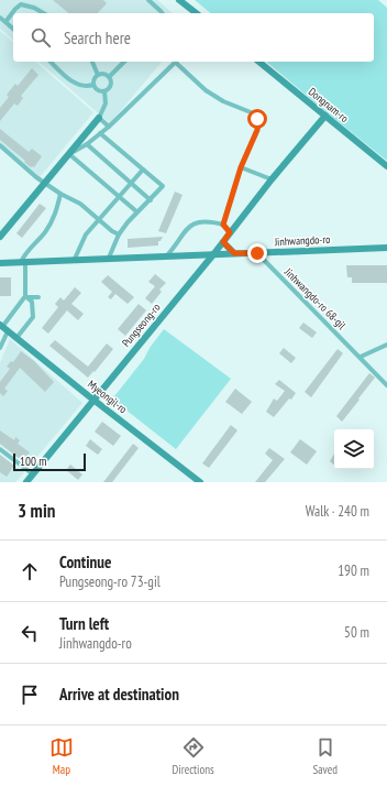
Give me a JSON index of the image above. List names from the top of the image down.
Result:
{
  "streets": {
    "main road": [
      "Dongnam-ro",
      "Jinhwangdo-ro",
      "Pungseong-ro",
      "Myeongil-ro"
    ],
    "street": ["Jinhwangdo-ro 68-gil"]
  },
  "crossings": [
    ["Dongnam-ro", "Pungseong-ro"],
    ["Jinhwangdo-ro", "Jinhwangdo-ro 68-gil"],
    ["Jinhwangdo-ro", "Pungseong-ro"],
    ["Pungseong-ro", "Myeongil-ro"]
  ],
  "scale_bar": "100 m",
  "page": {
    "search": "Search here",
    "scale": "100 m",
    "heading": ["3 min", "Walk · 240 m"],
    "list": [
      ["Continue", "Pungseong-ro 73-gil", "190 m"],
      ["Turn left", "Jinhwangdo-ro", "50 m"],
      "Arrive at destination"
    ],
    "nav": ["Map", "Directions", "Saved"]
  }
}
